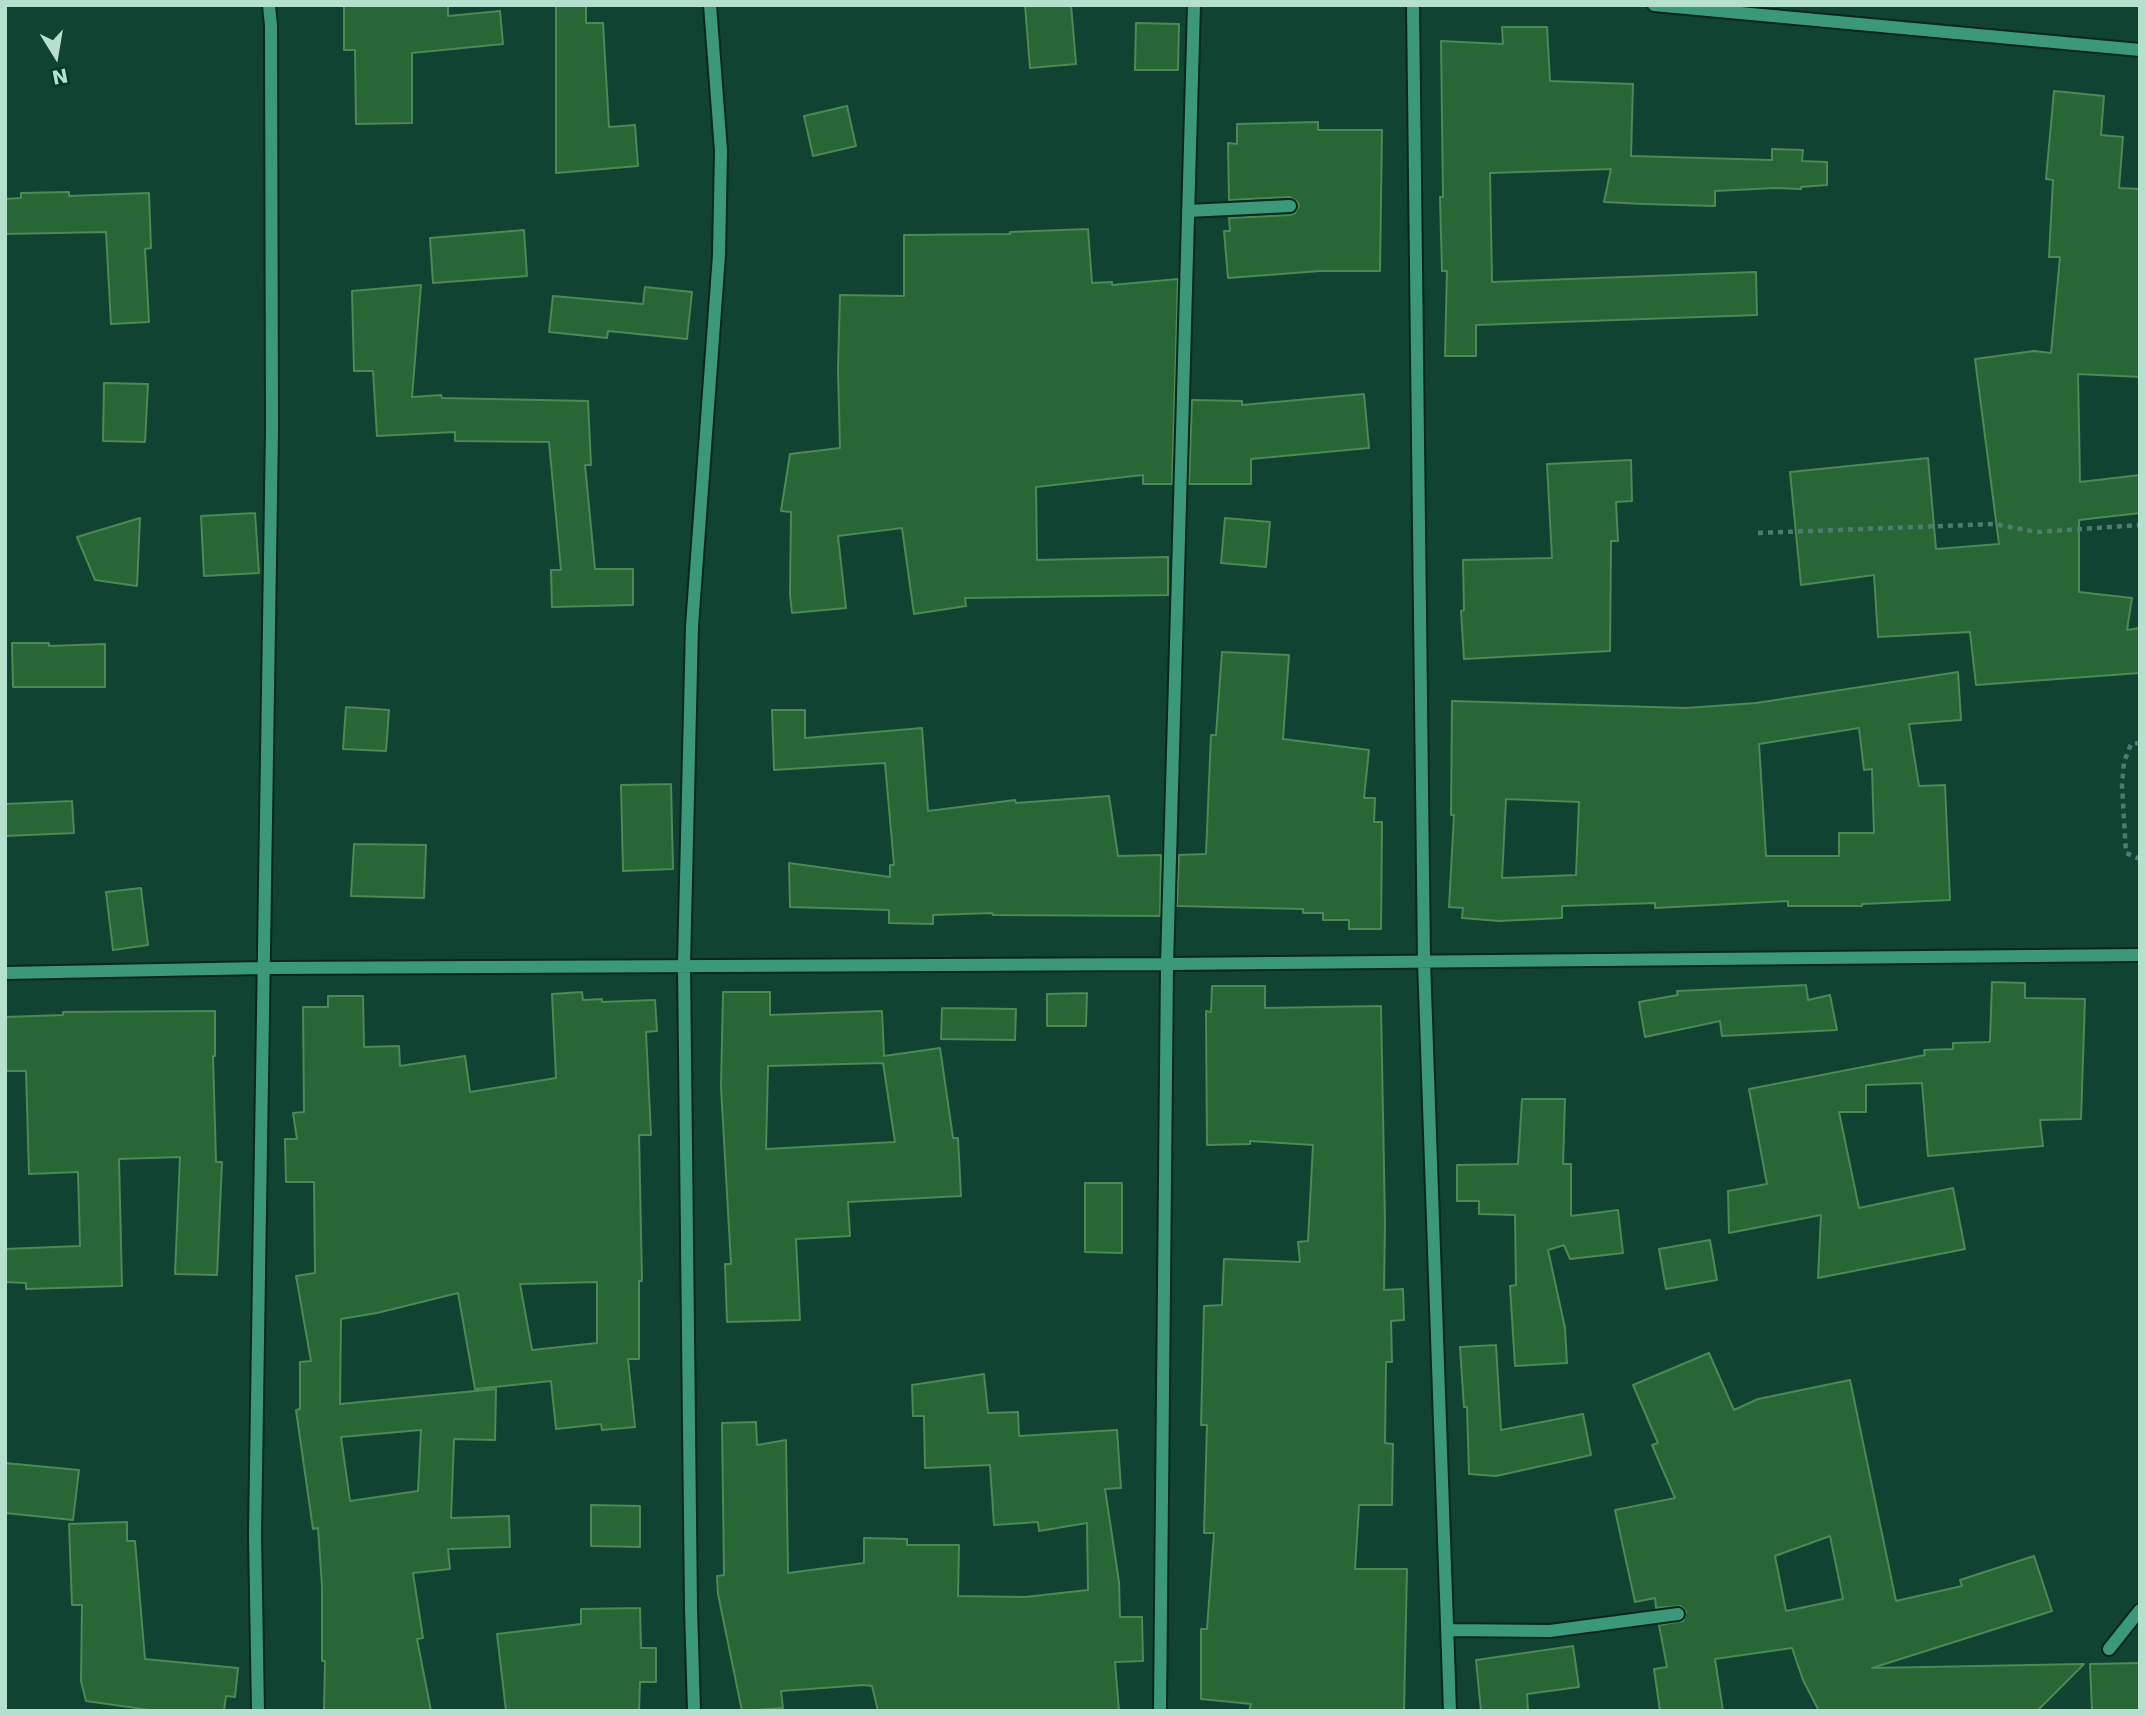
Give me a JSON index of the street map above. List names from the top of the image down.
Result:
{
  "north": "bottom"
}
